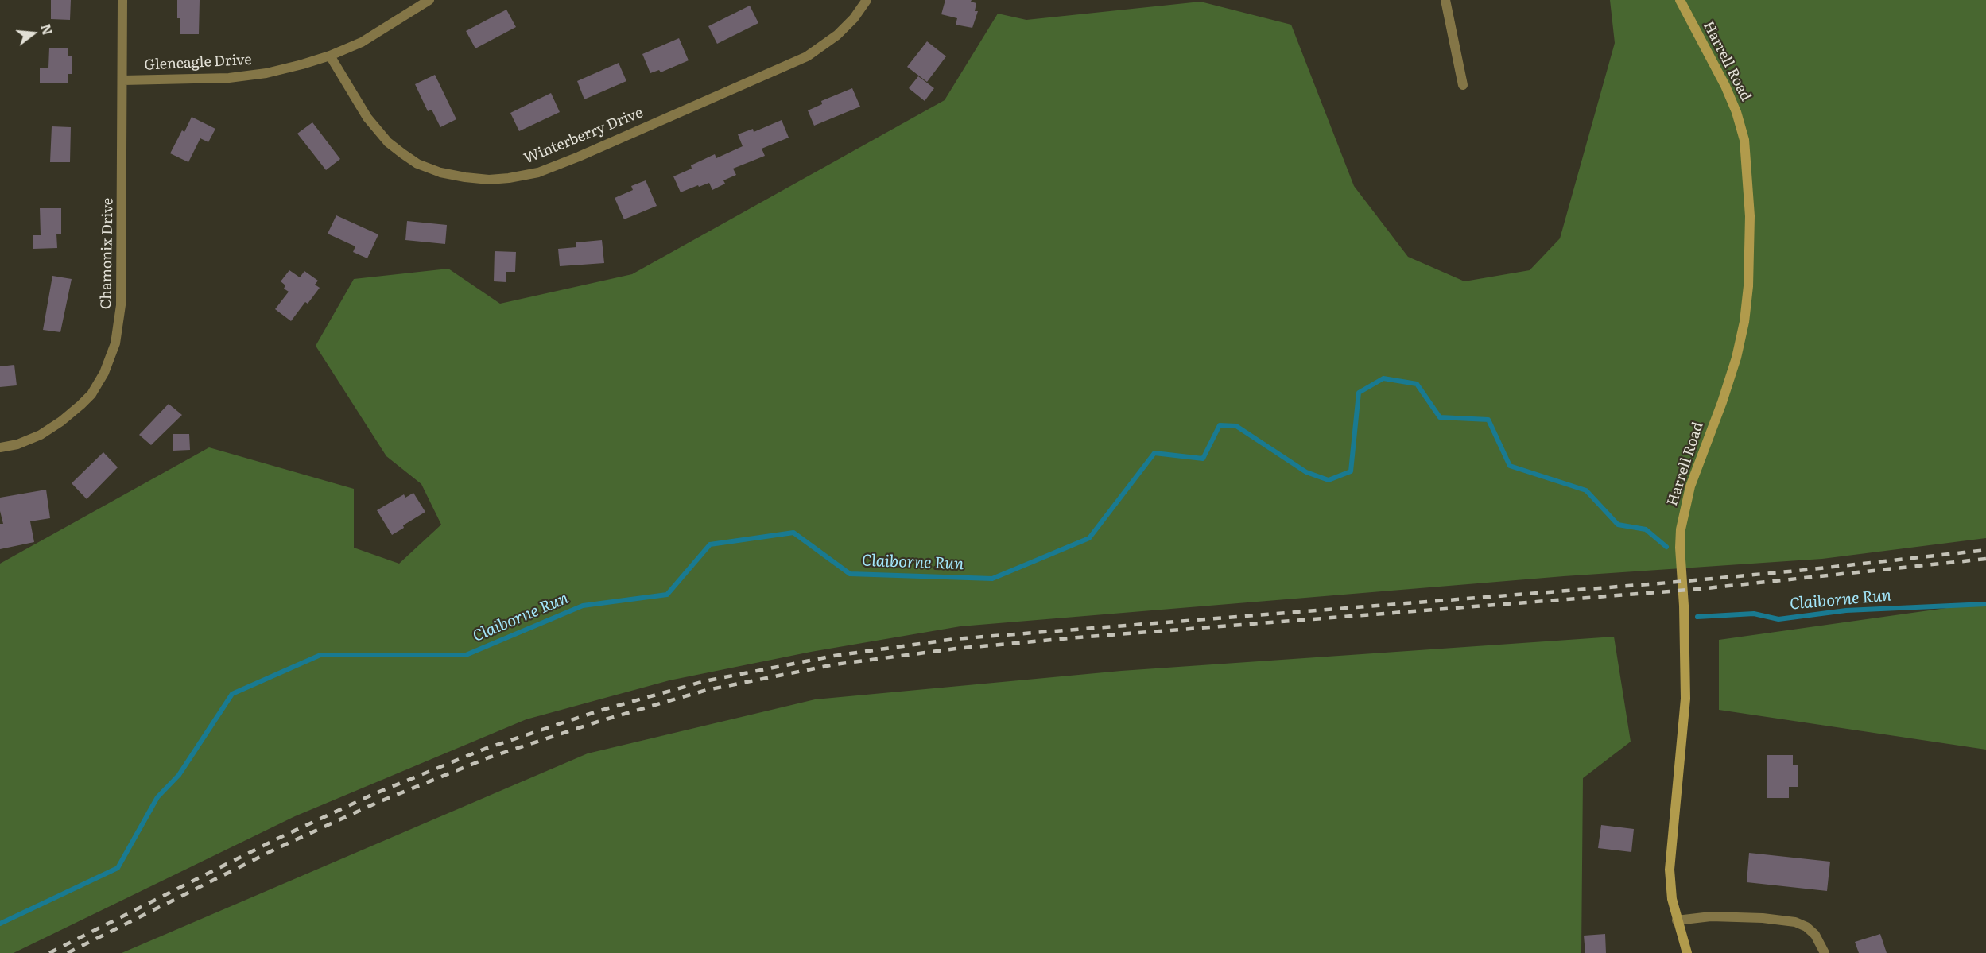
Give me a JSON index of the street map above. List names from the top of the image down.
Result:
{
  "streets": {
    "street": [
      "Harrell Road",
      "Gleneagle Drive",
      "Winterberry Drive",
      "Chamonix Drive"
    ]
  },
  "crossings": [
    ["Gleneagle Drive", "Winterberry Drive"],
    ["Gleneagle Drive", "Chamonix Drive"]
  ],
  "water": ["Claiborne Run"],
  "north": "right"
}
